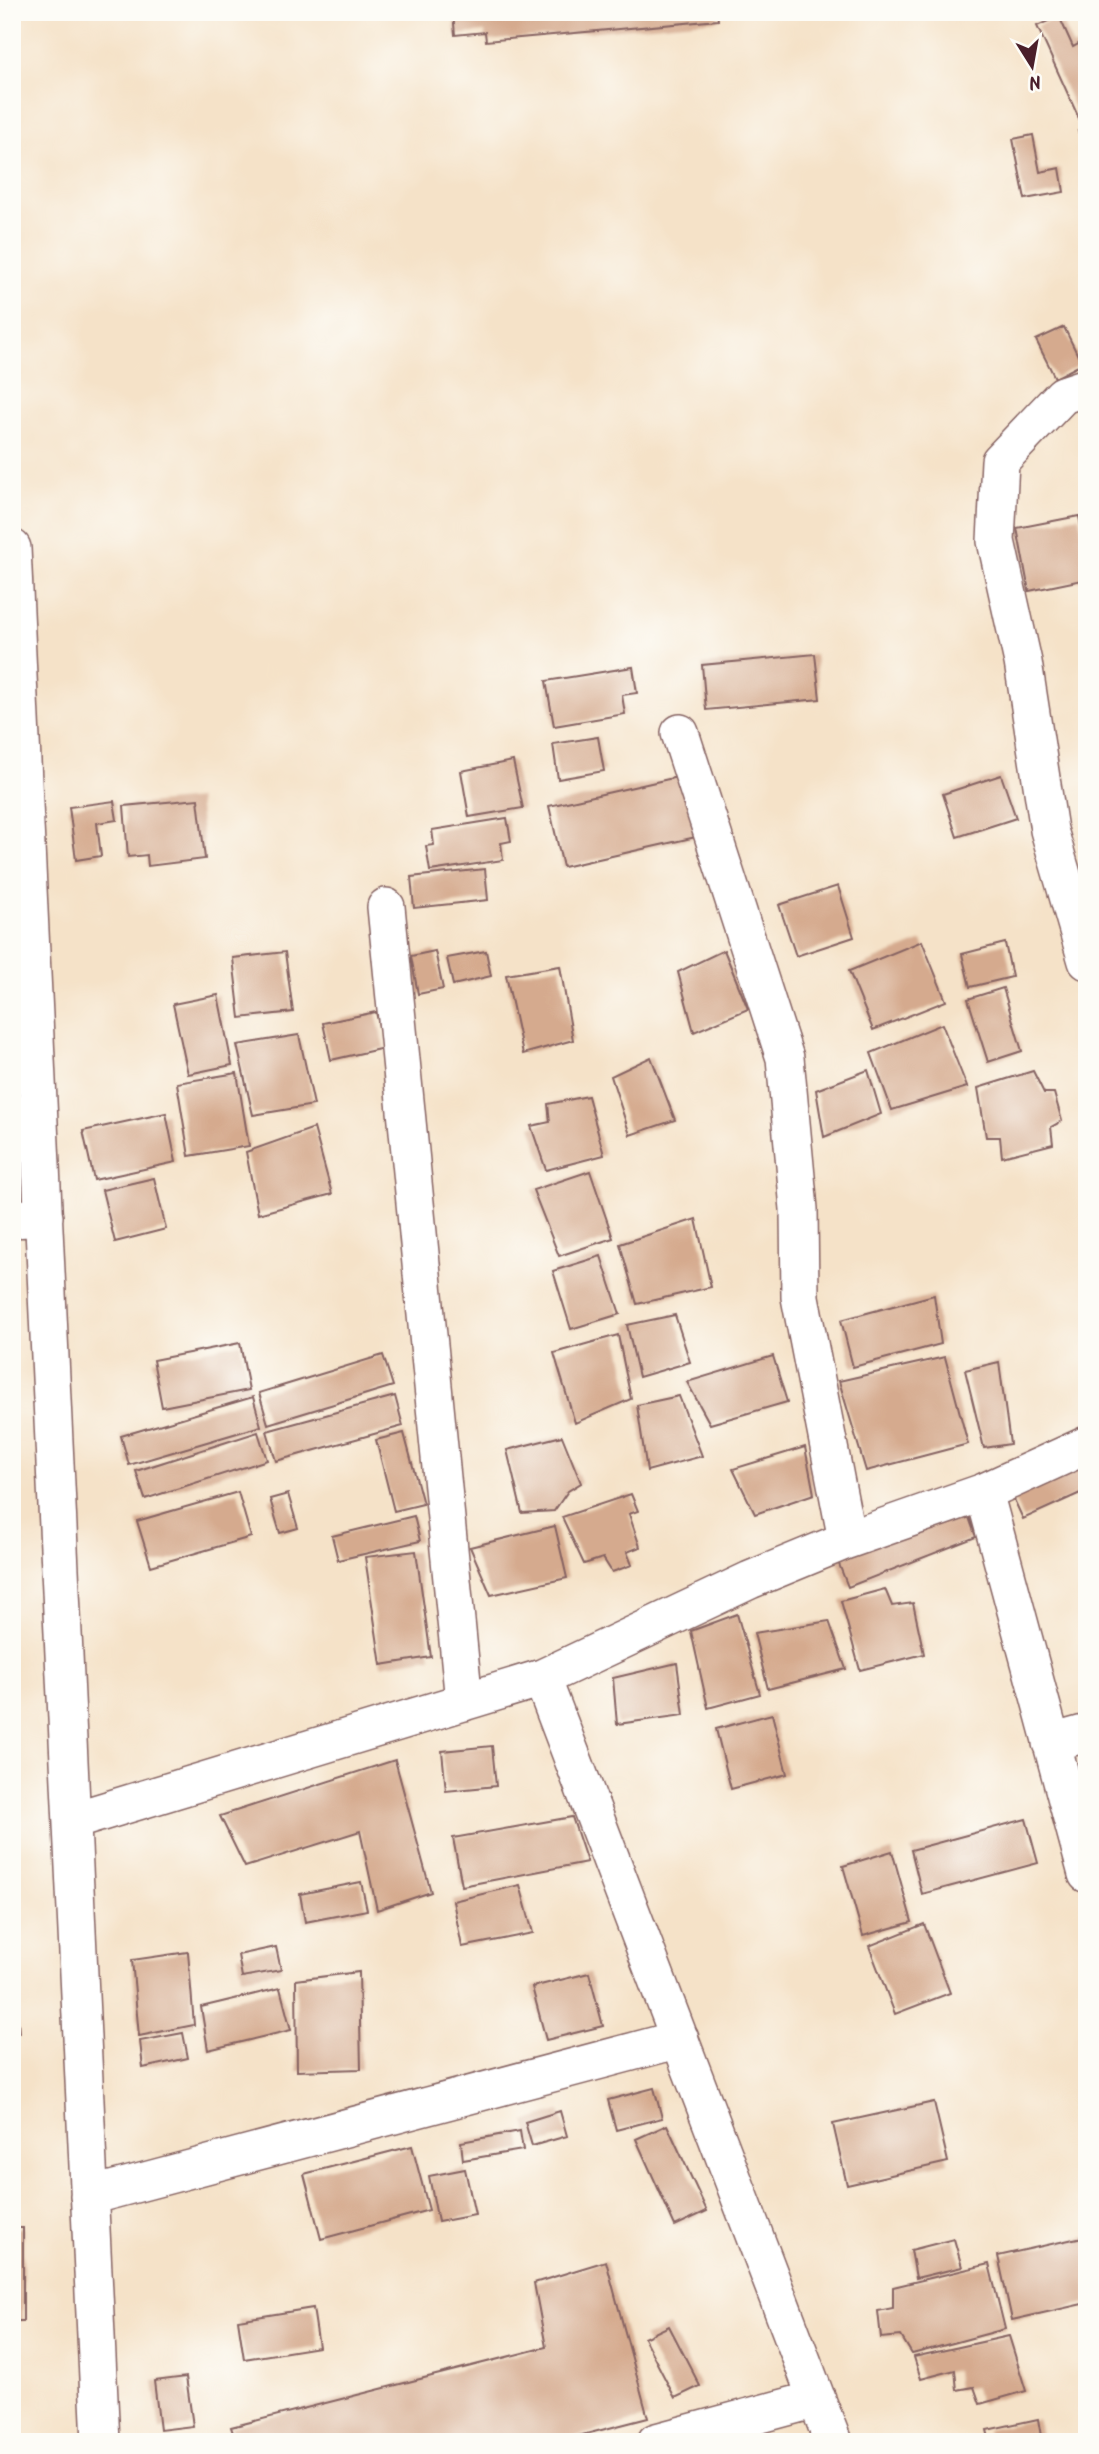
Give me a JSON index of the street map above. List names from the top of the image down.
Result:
{
  "north": "bottom"
}
